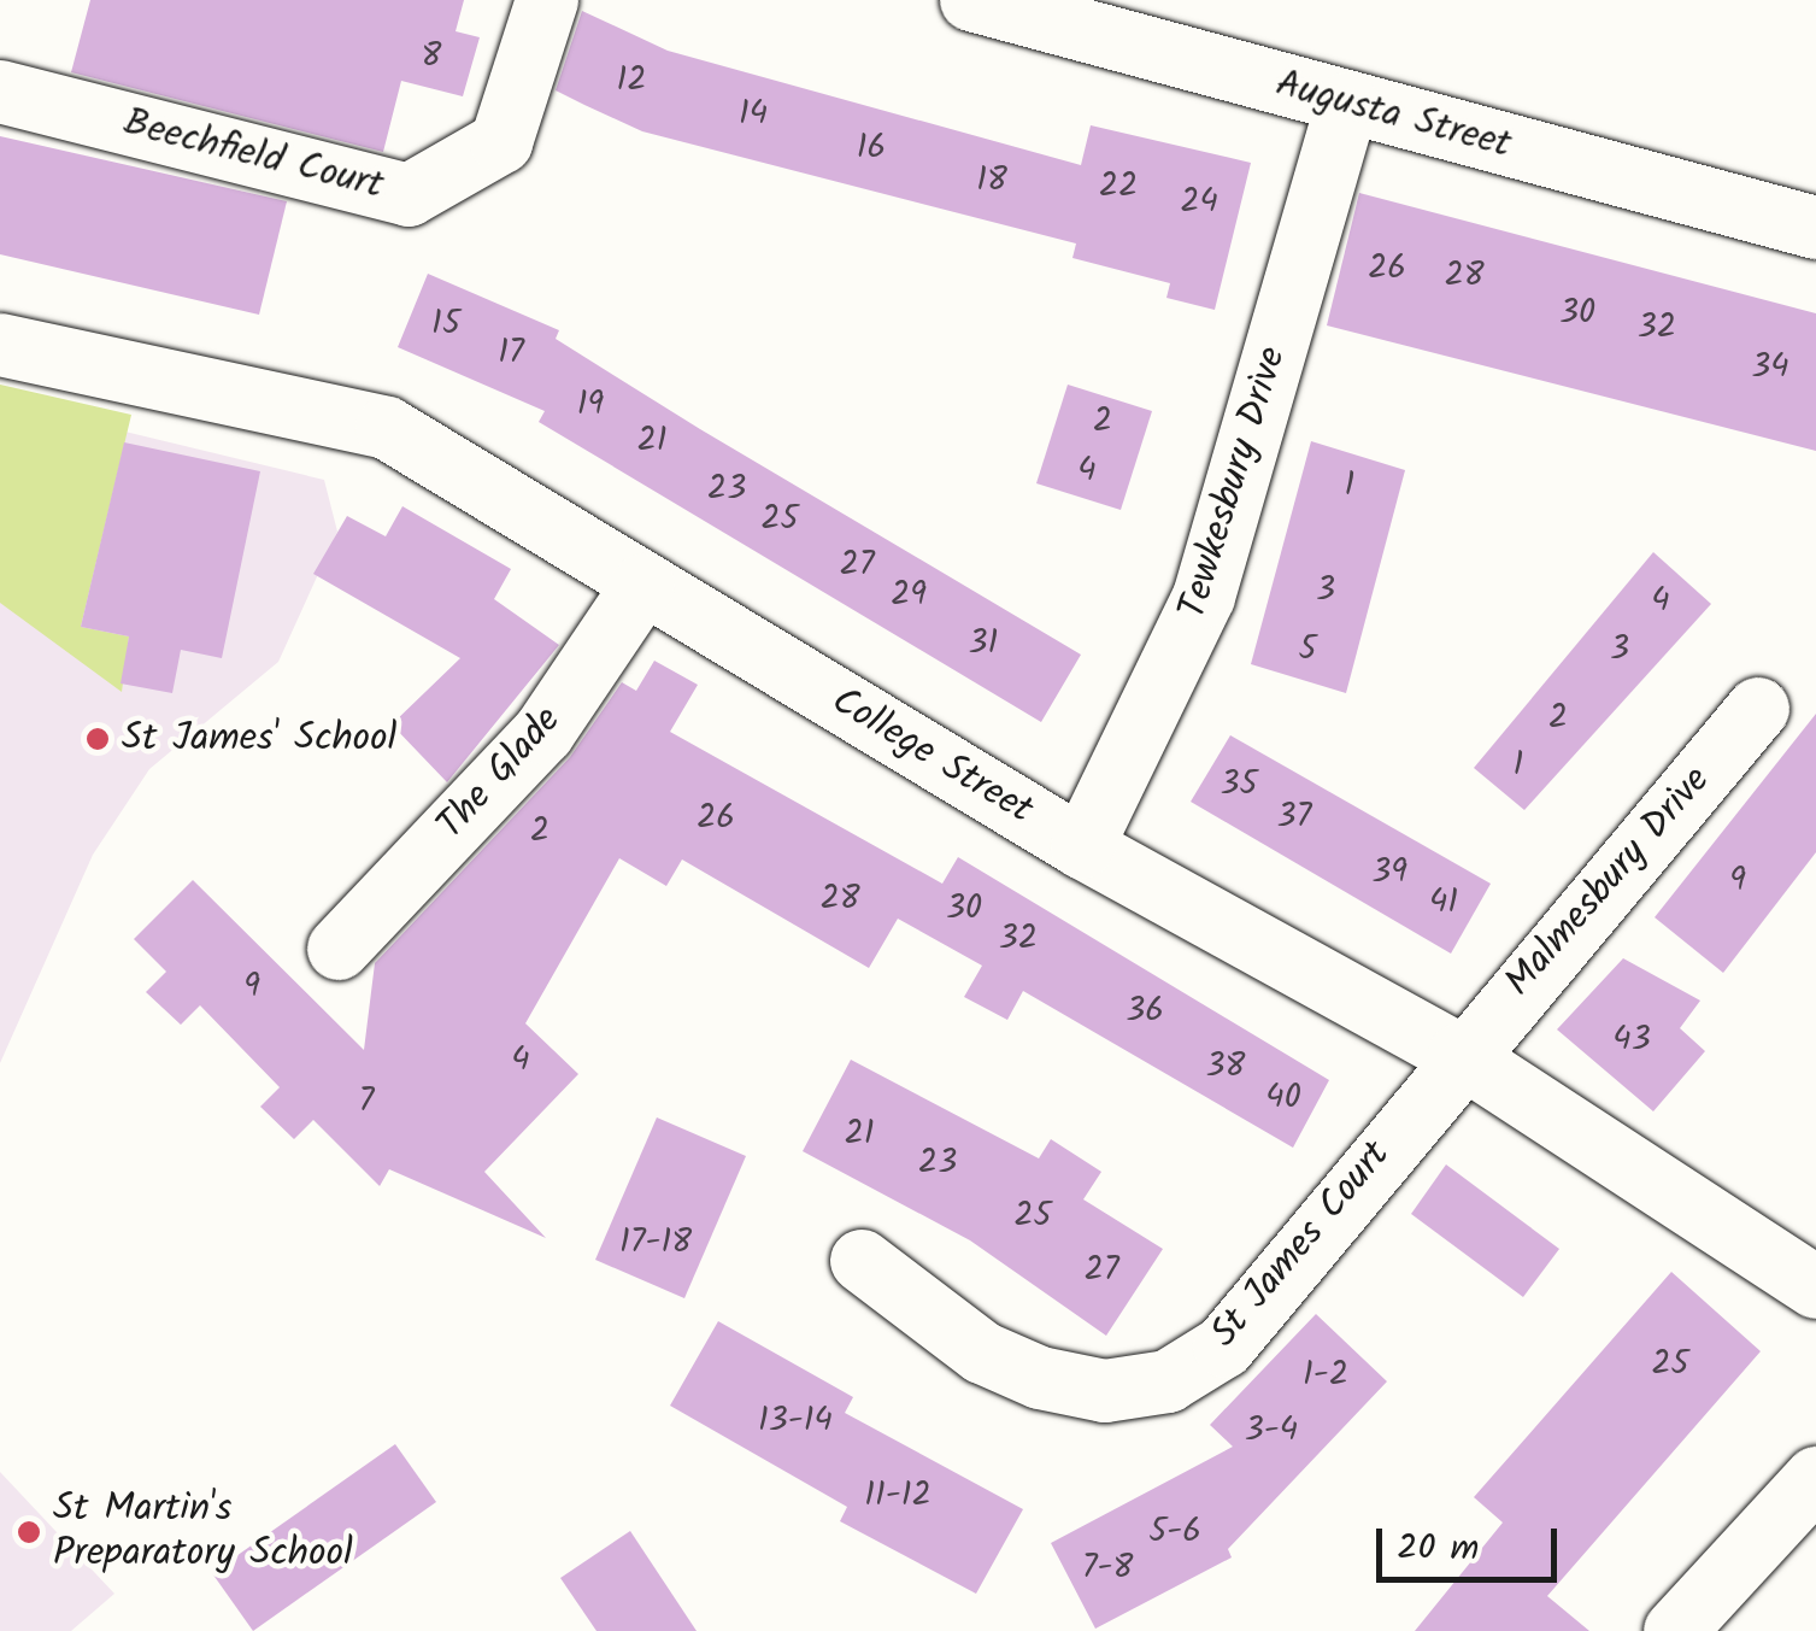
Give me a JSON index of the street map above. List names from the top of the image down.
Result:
{
  "streets": {
    "street": [
      "Augusta Street",
      "Beechfield Court",
      "Tewkesbury Drive",
      "College Street",
      "The Glade",
      "Malmesbury Drive",
      "St James Court"
    ]
  },
  "crossings": [
    ["Augusta Street", "Tewkesbury Drive"],
    ["Tewkesbury Drive", "College Street"],
    ["College Street", "The Glade"],
    ["College Street", "Malmesbury Drive"],
    ["College Street", "St James Court"],
    ["Malmesbury Drive", "St James Court"]
  ],
  "places": ["St James' School", "St Martin's Preparatory School"],
  "house_numbers": [
    "8",
    "12",
    "14",
    "16",
    "18",
    "22",
    "24",
    "26",
    "28",
    "30",
    "15",
    "32",
    "17",
    "34",
    "19",
    "2",
    "21",
    "4",
    "1",
    "23",
    "25",
    "27",
    "3",
    "29",
    "4",
    "31",
    "5",
    "3",
    "2",
    "1",
    "35",
    "37",
    "26",
    "2",
    "39",
    "9",
    "28",
    "41",
    "30",
    "32",
    "9",
    "36",
    "43",
    "4",
    "38",
    "40",
    "7",
    "21",
    "23",
    "25",
    "17-18",
    "27",
    "25",
    "1-2",
    "13-14",
    "3-4",
    "11-12",
    "5-6",
    "7-8"
  ],
  "scale_bar": "20 m"
}
